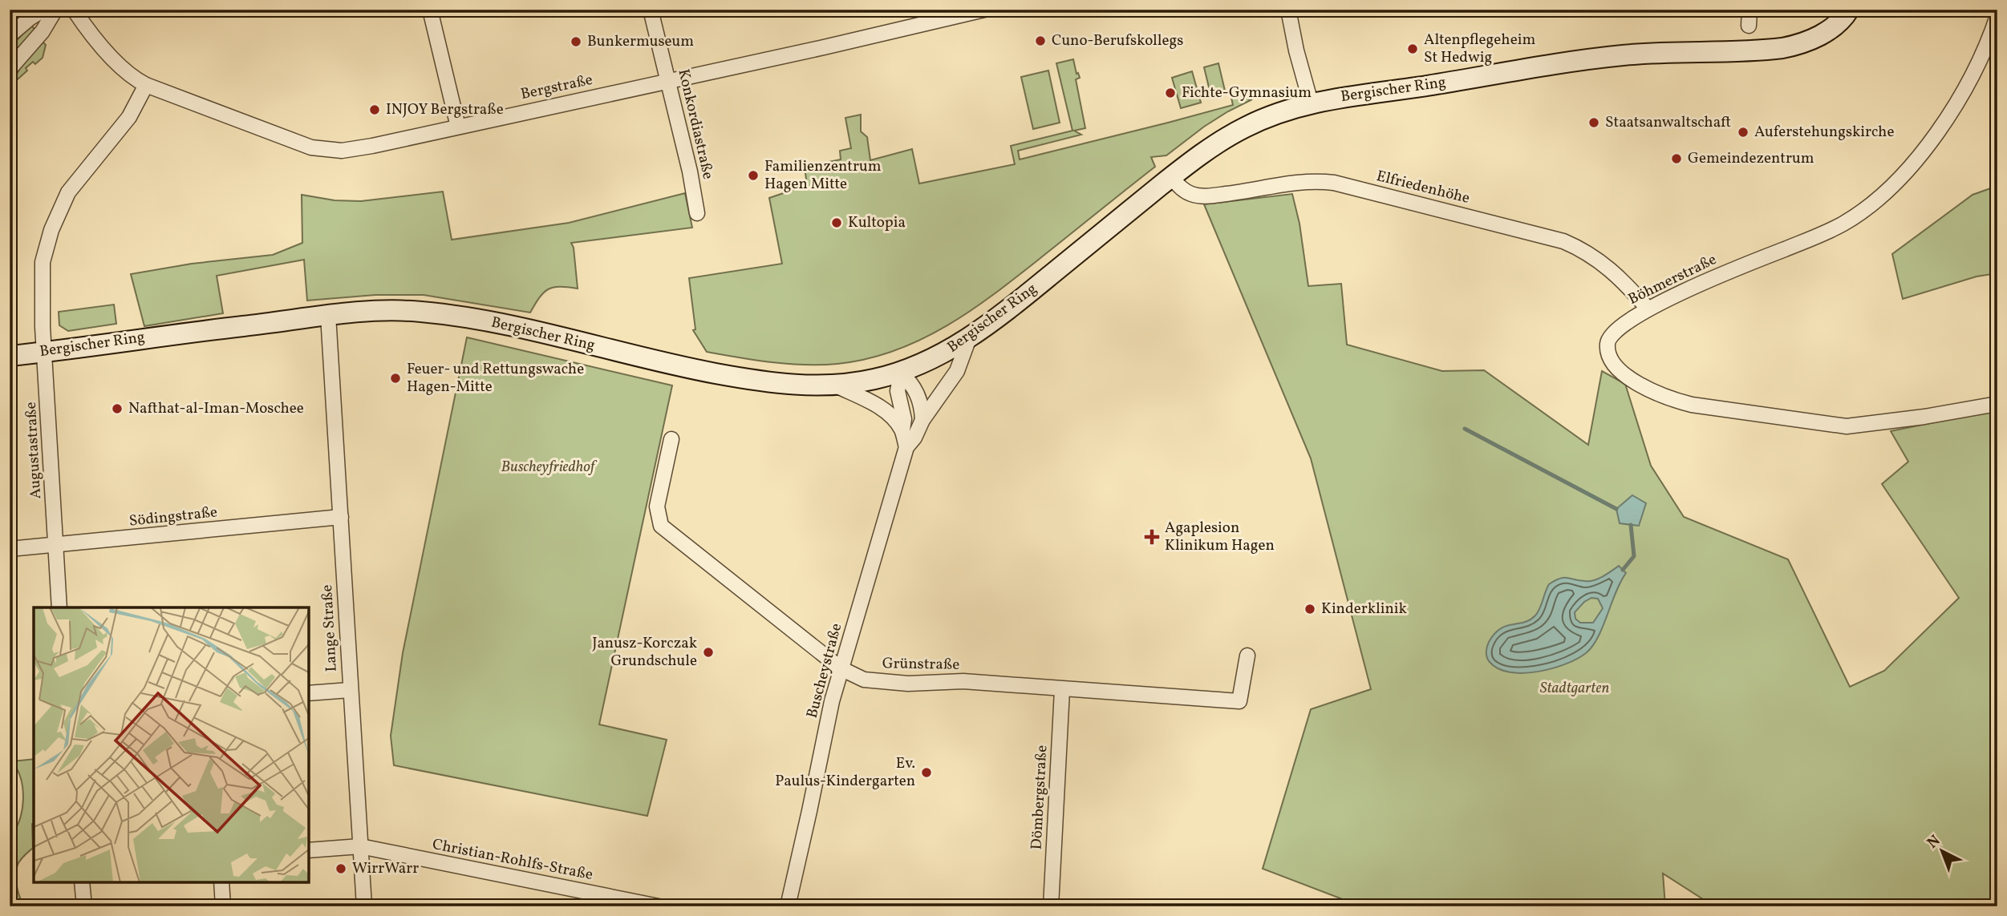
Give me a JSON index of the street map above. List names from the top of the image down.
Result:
{
  "streets": {
    "main road": ["Bergischer Ring"],
    "street": [
      "Bergstraße",
      "Konkordiastraße",
      "Elfriedenhöhe",
      "Böhmerstraße",
      "Augustastraße",
      "Södingstraße",
      "Lange Straße",
      "Grünstraße",
      "Buscheystraße",
      "Dömbergstraße",
      "Christian-Rohlfs-Straße"
    ]
  },
  "crossings": [
    ["Bergstraße", "Konkordiastraße"],
    ["Bergstraße", "Augustastraße"],
    ["Bergischer Ring", "Elfriedenhöhe"],
    ["Bergischer Ring", "Augustastraße"],
    ["Bergischer Ring", "Lange Straße"],
    ["Bergischer Ring", "Buscheystraße"],
    ["Elfriedenhöhe", "Böhmerstraße"],
    ["Augustastraße", "Södingstraße"],
    ["Södingstraße", "Lange Straße"],
    ["Lange Straße", "Christian-Rohlfs-Straße"],
    ["Grünstraße", "Buscheystraße"],
    ["Grünstraße", "Dömbergstraße"]
  ],
  "parks": ["Buscheyfriedhof", "Stadtgarten"],
  "places": {
    "other": [
      "Cuno-Berufskollegs",
      "Bunkermuseum",
      "Altenpflegeheim St Hedwig",
      "Fichte-Gymnasium",
      "INJOY Bergstraße",
      "Staatsanwaltschaft",
      "Auferstehungskirche",
      "Gemeindezentrum",
      "Familienzentrum Hagen Mitte",
      "Kultopia",
      "Feuer- und Rettungswache Hagen-Mitte",
      "Nafthat-al-Iman-Moschee",
      "Kinderklinik",
      "Janusz-Korczak Grundschule",
      "Ev. Paulus-Kindergarten",
      "WirrWarr"
    ],
    "health": ["Agaplesion Klinikum Hagen"]
  },
  "north": "top left"
}
